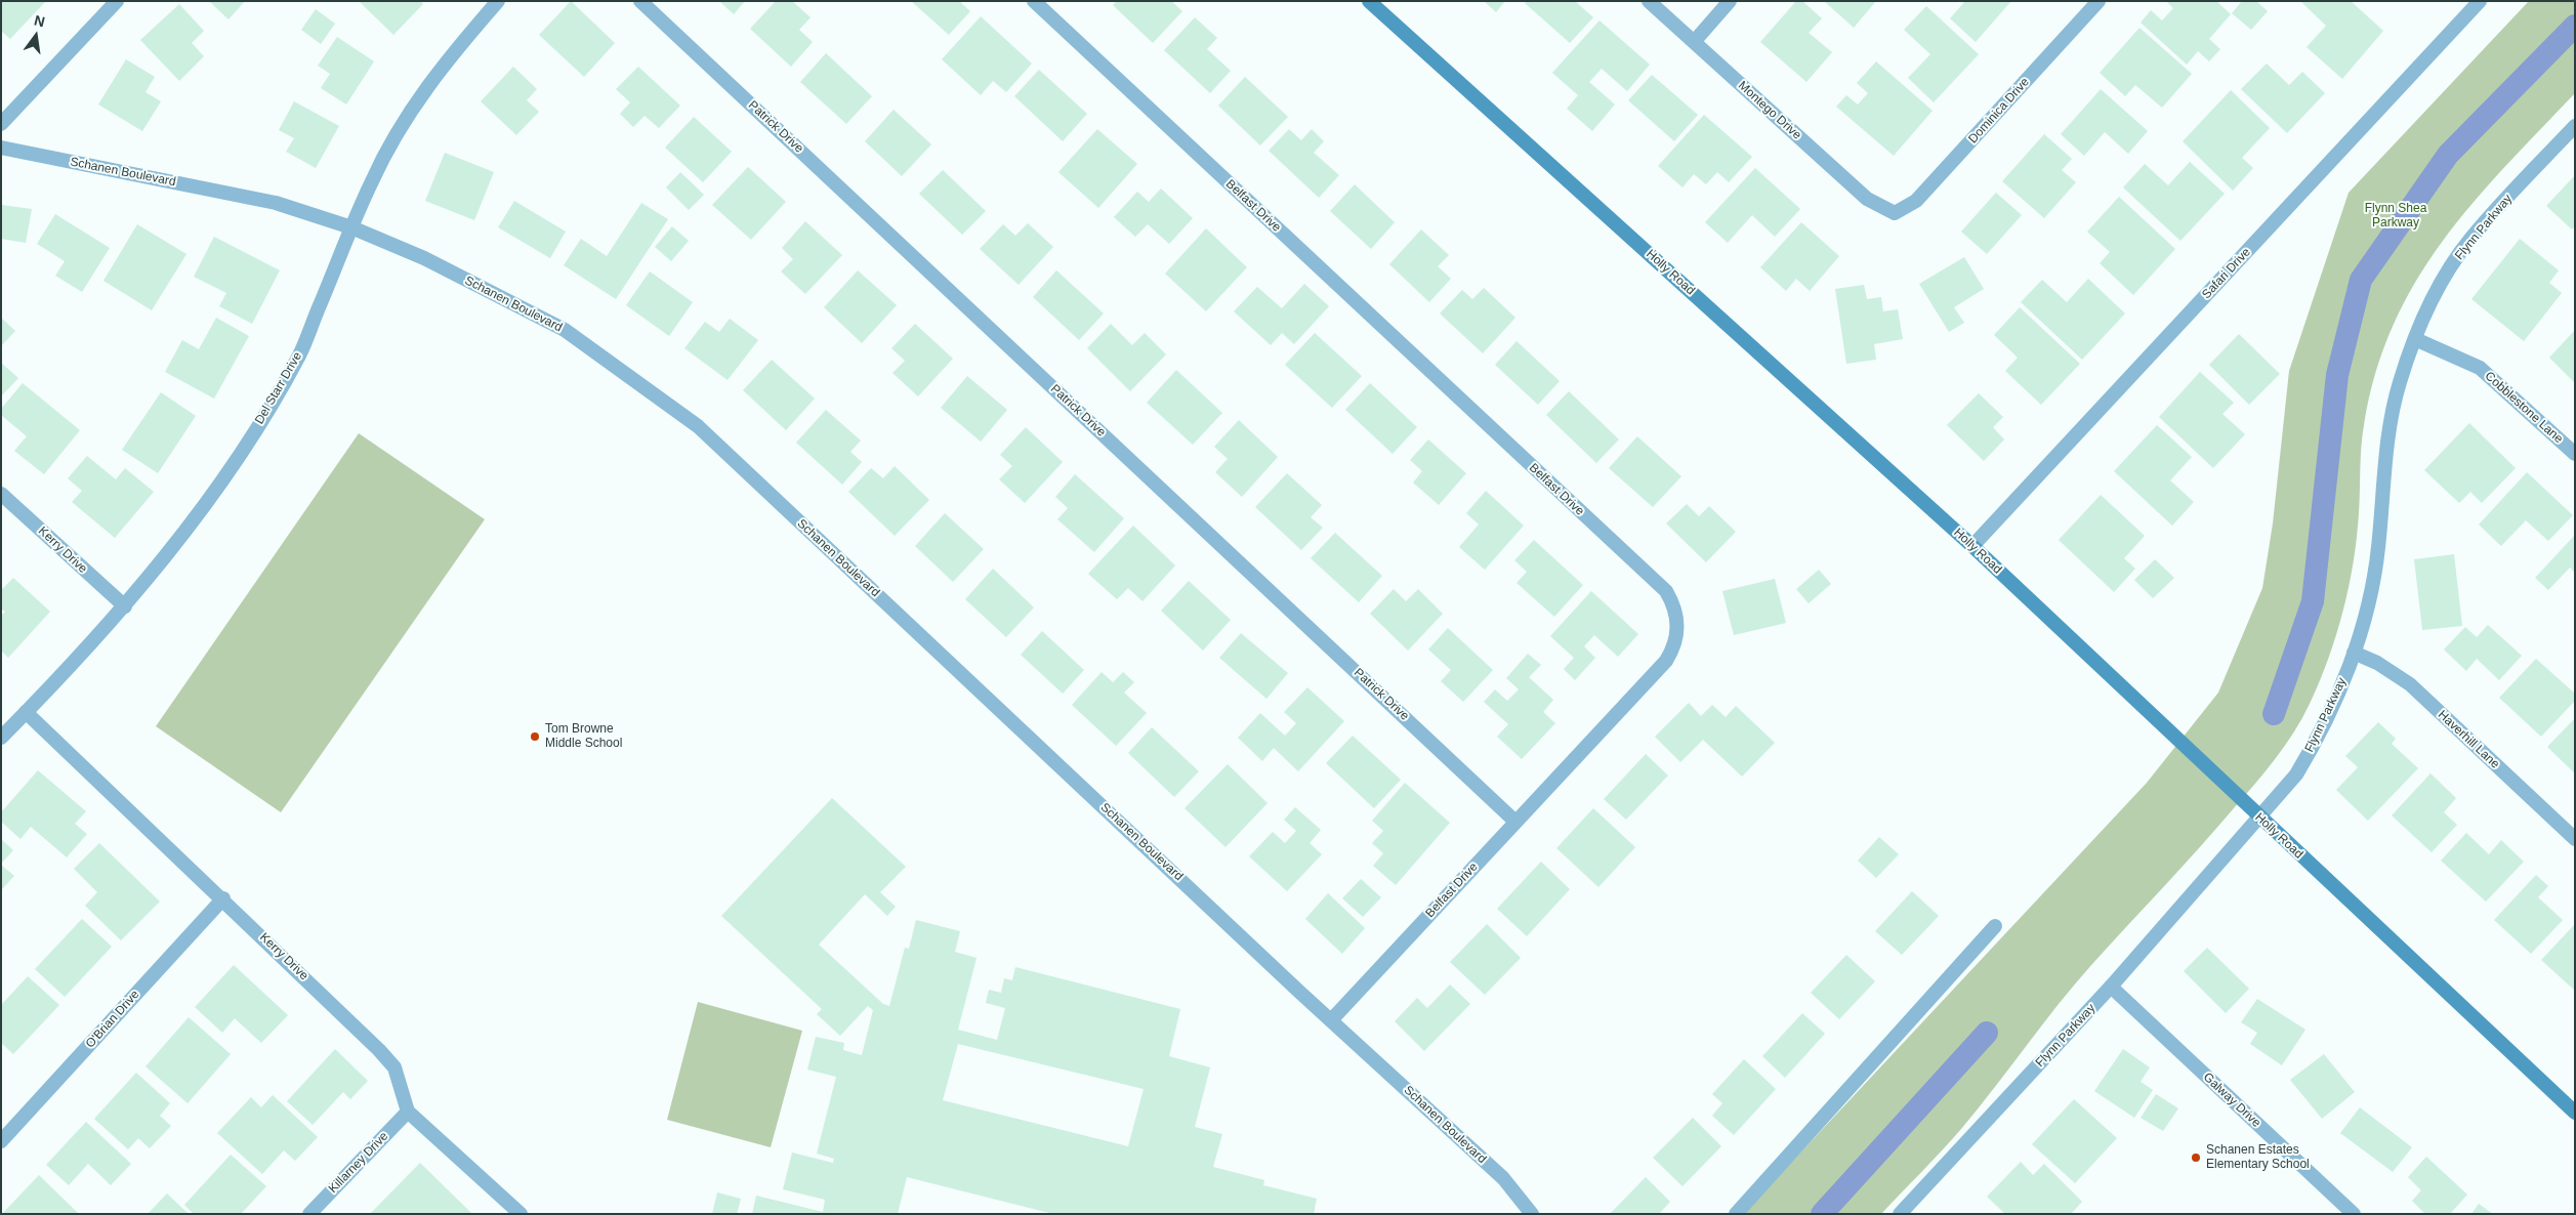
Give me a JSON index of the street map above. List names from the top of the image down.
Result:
{
  "streets": {
    "main road": ["Holly Road"],
    "street": [
      "Montego Drive",
      "Dominica Drive",
      "Patrick Drive",
      "Schanen Boulevard",
      "Belfast Drive",
      "Flynn Parkway",
      "Safari Drive",
      "Del Starr Drive",
      "Cobblestone Lane",
      "Kerry Drive",
      "Haverhill Lane",
      "O'Brian Drive",
      "Galway Drive",
      "Killarney Drive"
    ]
  },
  "crossings": [
    ["Montego Drive", "Dominica Drive"],
    ["Patrick Drive", "Belfast Drive"],
    ["Schanen Boulevard", "Belfast Drive"],
    ["Schanen Boulevard", "Del Starr Drive"],
    ["Flynn Parkway", "Holly Road"],
    ["Flynn Parkway", "Cobblestone Lane"],
    ["Flynn Parkway", "Haverhill Lane"],
    ["Flynn Parkway", "Galway Drive"],
    ["Holly Road", "Safari Drive"],
    ["Del Starr Drive", "Kerry Drive"],
    ["Kerry Drive", "O'Brian Drive"],
    ["Kerry Drive", "Killarney Drive"]
  ],
  "parks": ["Flynn Shea Parkway"],
  "places": ["Tom Browne Middle School", "Schanen Estates Elementary School"],
  "north": "top"
}
